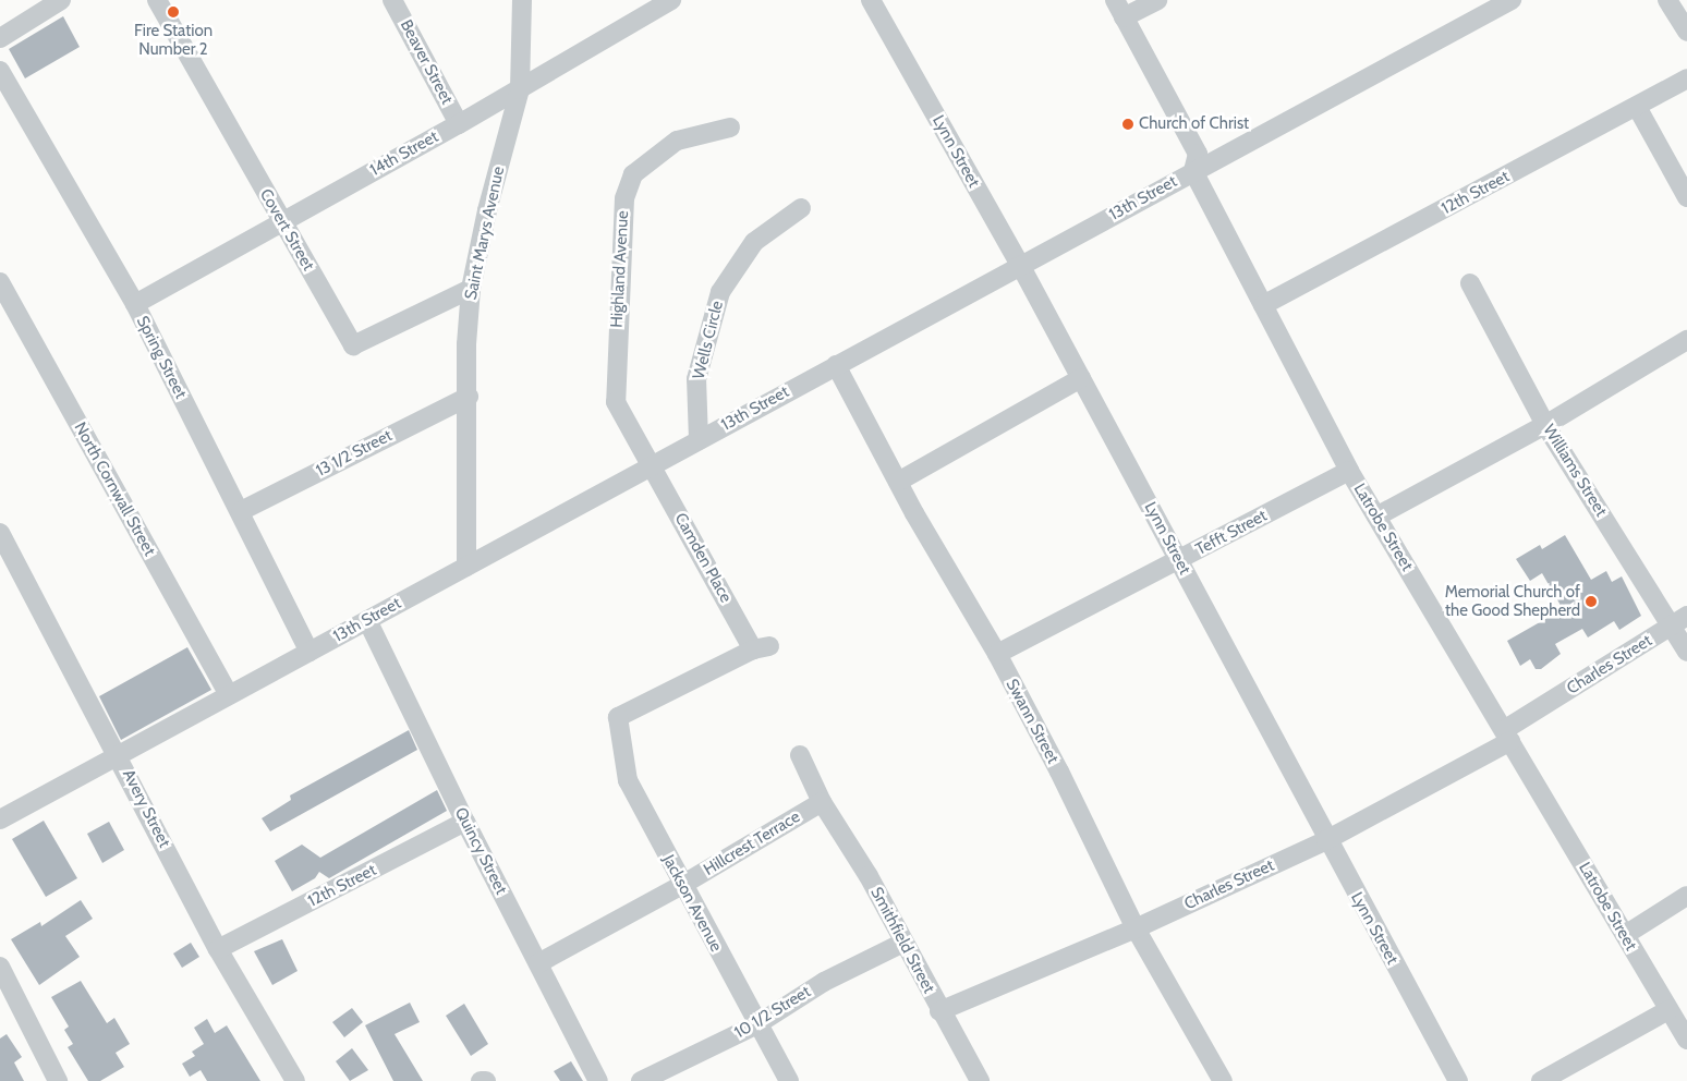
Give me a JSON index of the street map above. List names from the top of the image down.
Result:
{
  "streets": {
    "street": [
      "Beaver Street",
      "Lynn Street",
      "14th Street",
      "12th Street",
      "13th Street",
      "Covert Street",
      "Saint Marys Avenue",
      "Highland Avenue",
      "Wells Circle",
      "Spring Street",
      "13 1/2 Street",
      "Williams Street",
      "North Cornwall Street",
      "Latrobe Street",
      "Tefft Street",
      "Camden Place",
      "Charles Street",
      "Swann Street",
      "Avery Street",
      "Hillcrest Terrace",
      "Quincy Street",
      "Jackson Avenue",
      "Smithfield Street",
      "10 1/2 Street"
    ]
  },
  "crossings": [
    ["Beaver Street", "14th Street"],
    ["Lynn Street", "13th Street"],
    ["Lynn Street", "Tefft Street"],
    ["Lynn Street", "Charles Street"],
    ["14th Street", "Covert Street"],
    ["14th Street", "Saint Marys Avenue"],
    ["14th Street", "Spring Street"],
    ["12th Street", "Latrobe Street"],
    ["12th Street", "Avery Street"],
    ["12th Street", "Quincy Street"],
    ["13th Street", "Saint Marys Avenue"],
    ["13th Street", "Highland Avenue"],
    ["13th Street", "Wells Circle"],
    ["13th Street", "Spring Street"],
    ["13th Street", "North Cornwall Street"],
    ["13th Street", "Latrobe Street"],
    ["13th Street", "Camden Place"],
    ["13th Street", "Swann Street"],
    ["13th Street", "Avery Street"],
    ["13th Street", "Quincy Street"],
    ["Covert Street", "Saint Marys Avenue"],
    ["Saint Marys Avenue", "13 1/2 Street"],
    ["Highland Avenue", "Camden Place"],
    ["Spring Street", "13 1/2 Street"],
    ["Williams Street", "Charles Street"],
    ["Latrobe Street", "Tefft Street"],
    ["Latrobe Street", "Charles Street"],
    ["Tefft Street", "Swann Street"],
    ["Camden Place", "Jackson Avenue"],
    ["Charles Street", "Swann Street"],
    ["Charles Street", "Smithfield Street"],
    ["Hillcrest Terrace", "Quincy Street"],
    ["Hillcrest Terrace", "Jackson Avenue"],
    ["Hillcrest Terrace", "Smithfield Street"],
    ["Jackson Avenue", "10 1/2 Street"],
    ["Smithfield Street", "10 1/2 Street"]
  ],
  "places": ["Fire Station Number 2", "Church of Christ", "Memorial Church of the Good Shepherd"]
}
